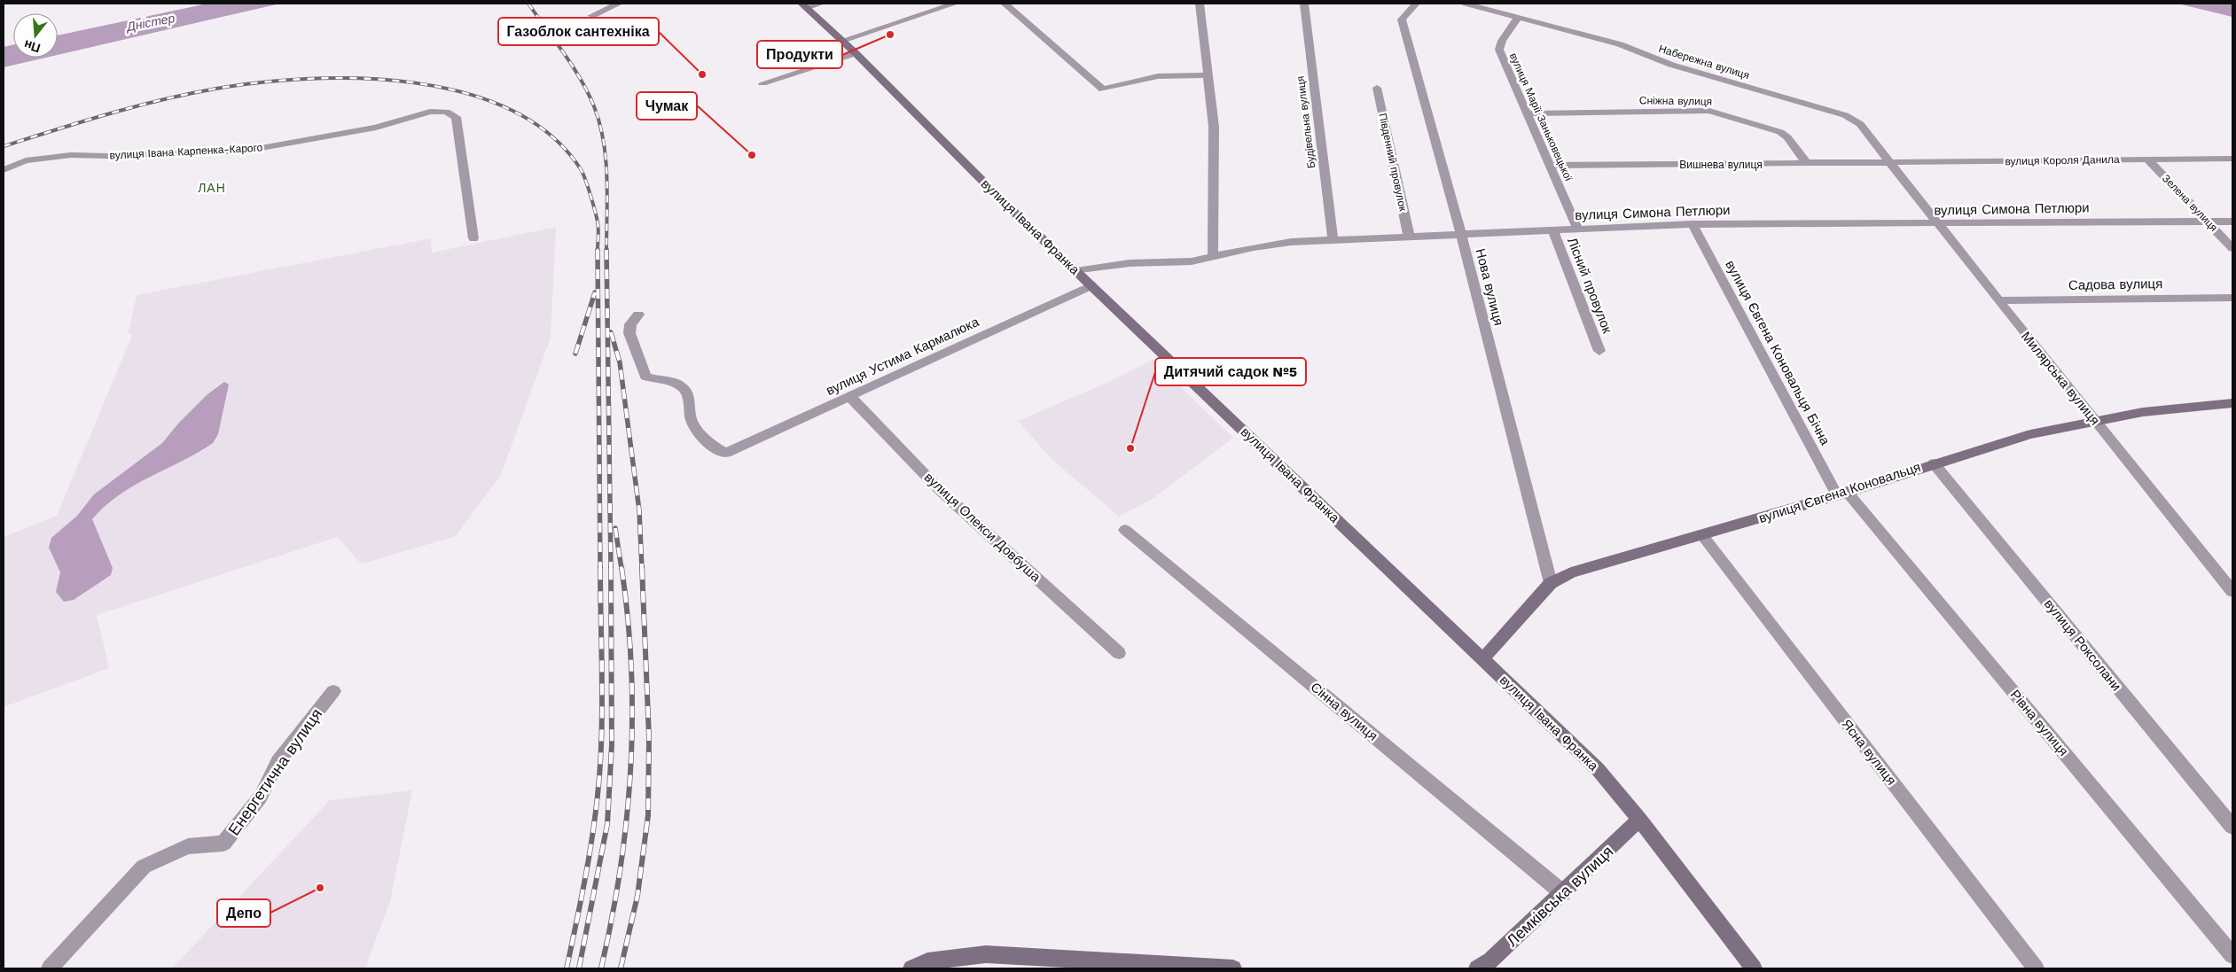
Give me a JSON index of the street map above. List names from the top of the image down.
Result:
{
  "streets": {
    "main road": ["вулиця Івана Франка", "вулиця Євгена Коновальця", "Лемківська вулиця"],
    "street": [
      "Набережна вулиця",
      "Сніжна вулиця",
      "вулиця Марії Заньковецької",
      "Будівельна вулиця",
      "вулиця Івана Карпенка-Карого",
      "вулиця Короля Данила",
      "Південний провулок",
      "Вишнева вулиця",
      "Зелена вулиця",
      "вулиця Симона Петлюри",
      "Садова вулиця",
      "Лісний провулок",
      "Нова вулиця",
      "вулиця Євгена Коновальця Бічна",
      "вулиця Устима Кармалюка",
      "Милярська вулиця",
      "вулиця Олекси Довбуша",
      "вулиця Роксолани",
      "Сінна вулиця",
      "Рівна вулиця",
      "Ясна вулиця",
      "Енергетична вулиця"
    ]
  },
  "crossings": [
    ["Набережна вулиця", "вулиця Марії Заньковецької"],
    ["Набережна вулиця", "вулиця Короля Данила"],
    ["Набережна вулиця", "Вишнева вулиця"],
    ["Набережна вулиця", "Милярська вулиця"],
    ["Сніжна вулиця", "вулиця Марії Заньковецької"],
    ["Сніжна вулиця", "Вишнева вулиця"],
    ["вулиця Марії Заньковецької", "Вишнева вулиця"],
    ["вулиця Марії Заньковецької", "вулиця Симона Петлюри"],
    ["Будівельна вулиця", "вулиця Симона Петлюри"],
    ["вулиця Короля Данила", "Вишнева вулиця"],
    ["вулиця Короля Данила", "Зелена вулиця"],
    ["вулиця Короля Данила", "Милярська вулиця"],
    ["Південний провулок", "вулиця Симона Петлюри"],
    ["Вишнева вулиця", "Милярська вулиця"],
    ["Зелена вулиця", "вулиця Симона Петлюри"],
    ["вулиця Симона Петлюри", "вулиця Івана Франка"],
    ["вулиця Симона Петлюри", "Лісний провулок"],
    ["вулиця Симона Петлюри", "Нова вулиця"],
    ["вулиця Симона Петлюри", "вулиця Євгена Коновальця Бічна"],
    ["вулиця Симона Петлюри", "Милярська вулиця"],
    ["вулиця Івана Франка", "вулиця Устима Кармалюка"],
    ["вулиця Івана Франка", "вулиця Євгена Коновальця"],
    ["вулиця Івана Франка", "Лемківська вулиця"],
    ["Садова вулиця", "Милярська вулиця"],
    ["Нова вулиця", "вулиця Євгена Коновальця"],
    ["вулиця Євгена Коновальця Бічна", "вулиця Євгена Коновальця"],
    ["вулиця Євгена Коновальця Бічна", "Рівна вулиця"],
    ["вулиця Устима Кармалюка", "вулиця Олекси Довбуша"],
    ["Милярська вулиця", "вулиця Євгена Коновальця"],
    ["вулиця Євгена Коновальця", "вулиця Роксолани"],
    ["вулиця Євгена Коновальця", "Рівна вулиця"],
    ["вулиця Євгена Коновальця", "Ясна вулиця"],
    ["Сінна вулиця", "Лемківська вулиця"]
  ],
  "districts": ["ЛАН"],
  "water": ["Дністер"],
  "places": [
    "Продукти",
    "Газоблок сантехніка",
    "Чумак",
    "Дитячий садок №5",
    "Депо"
  ],
  "north": "bottom"
}
